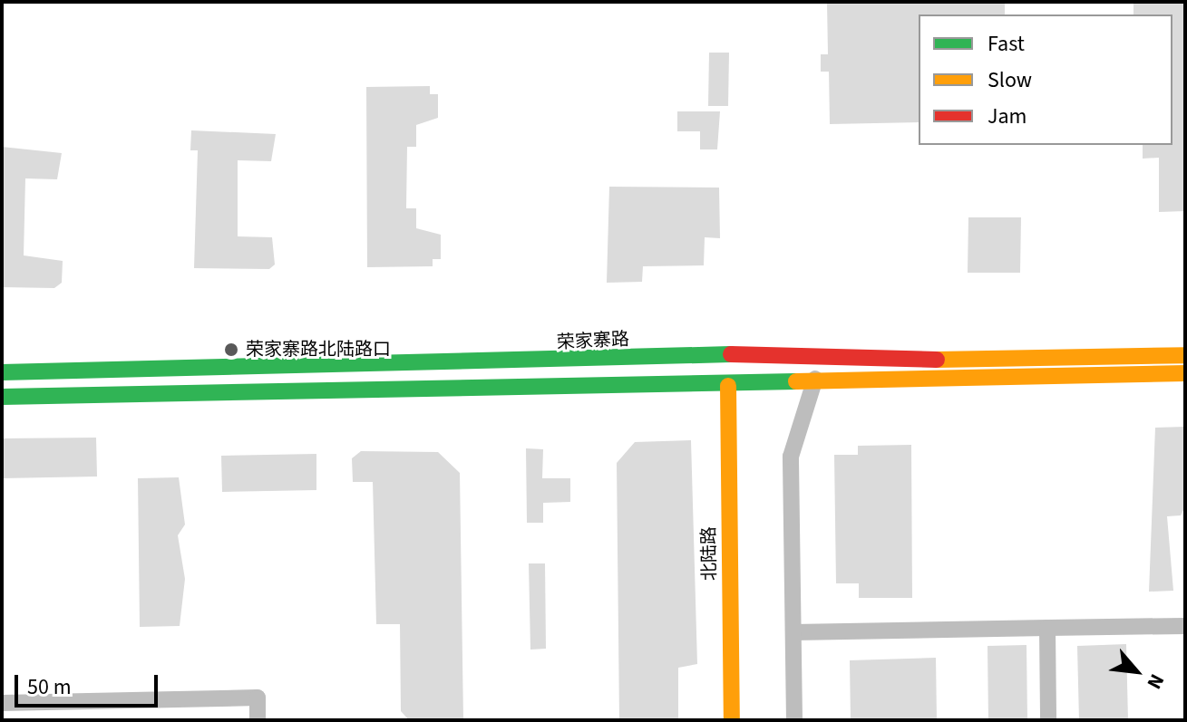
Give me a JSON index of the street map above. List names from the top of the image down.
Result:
{
  "streets": {
    "street": ["荣家寨路", "北陆路"]
  },
  "places": ["荣家寨路北陆路口"],
  "legend": ["Fast", "Slow", "Jam"],
  "scale_bar": "50 m",
  "north": "bottom right"
}
